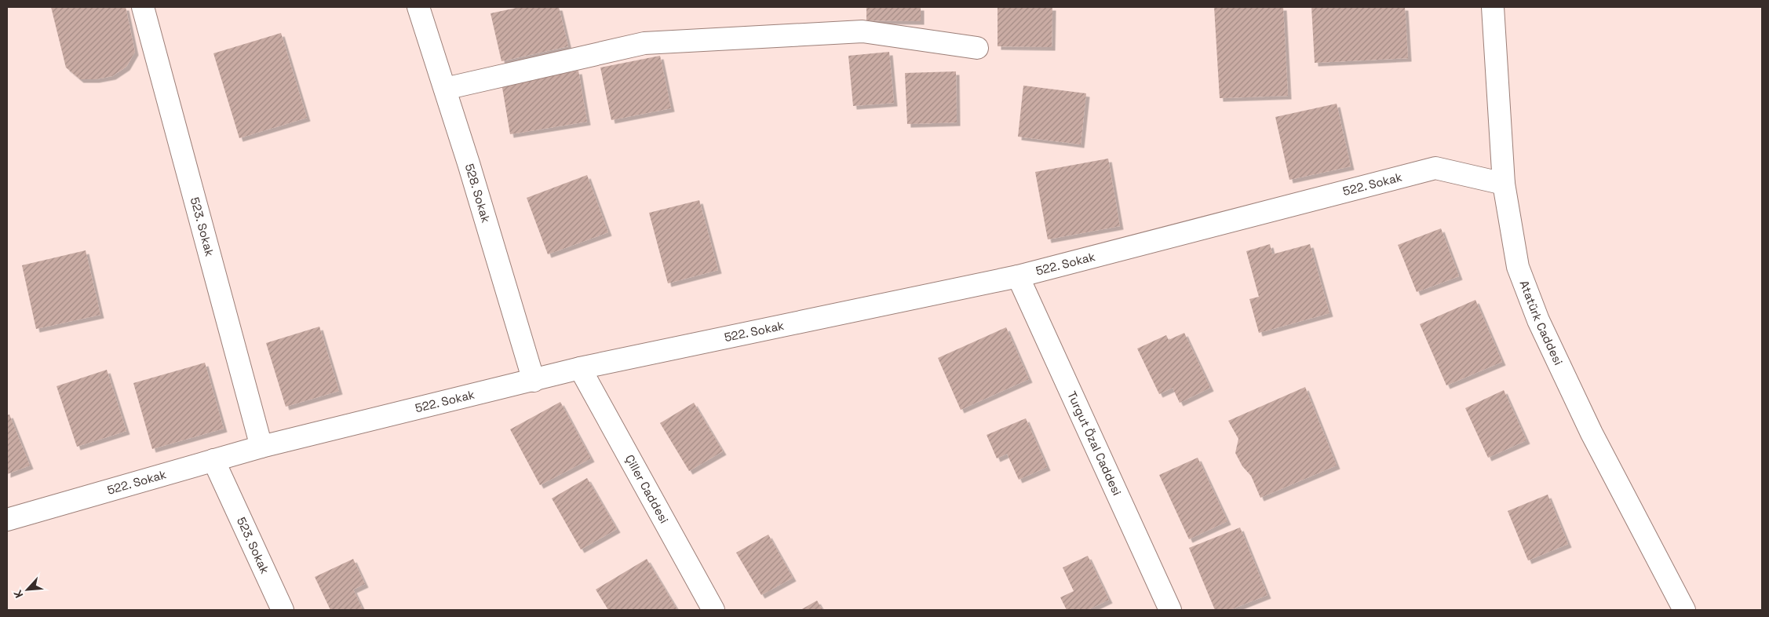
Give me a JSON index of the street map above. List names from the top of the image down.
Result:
{
  "streets": {
    "street": [
      "522. Sokak",
      "528. Sokak",
      "523. Sokak",
      "Atatürk Caddesi",
      "Turgut Özal Caddesi",
      "Çiller Caddesi"
    ]
  },
  "crossings": [
    ["522. Sokak", "528. Sokak"],
    ["522. Sokak", "523. Sokak"],
    ["522. Sokak", "Atatürk Caddesi"],
    ["522. Sokak", "Turgut Özal Caddesi"],
    ["522. Sokak", "Çiller Caddesi"]
  ],
  "north": "bottom left"
}
